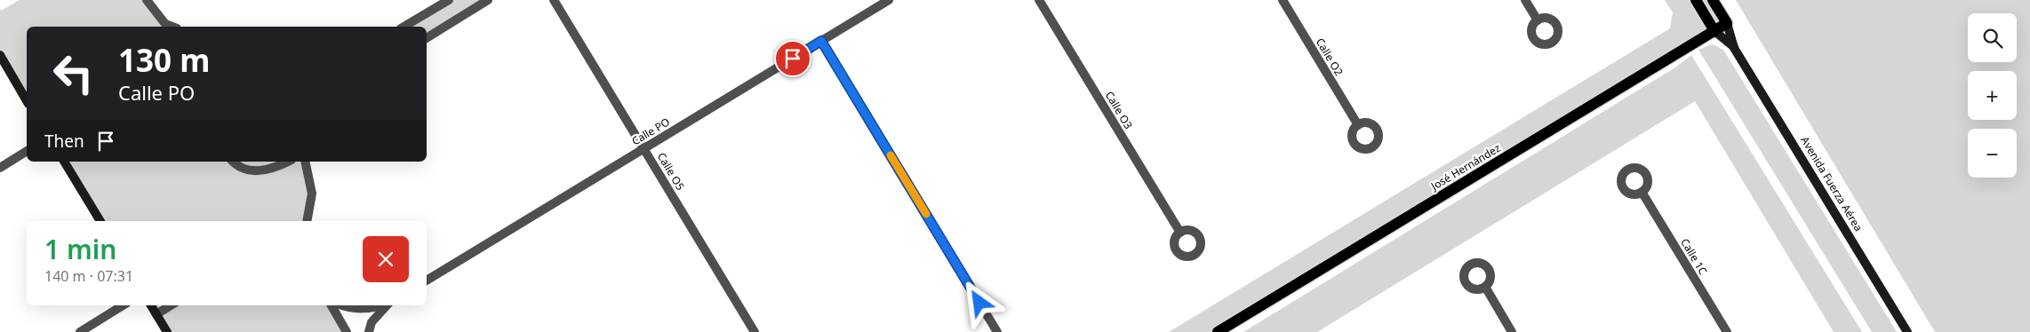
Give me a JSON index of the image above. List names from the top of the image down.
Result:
{
  "streets": {
    "main road": ["José Hernández", "Avenida Fuerza Aérea"],
    "street": [
      "Calle O2",
      "Calle O3",
      "Calle PO",
      "Calle O5",
      "Calle 1C"
    ]
  },
  "crossings": [
    ["Calle PO", "Calle O5"],
    ["José Hernández", "Avenida Fuerza Aérea"]
  ],
  "page": {
    "map_buttons": ["+", "−"],
    "turn": ["130 m", "Calle PO"],
    "then": "Then",
    "heading": ["1 min", "140 m · 07:31"]
  }
}
